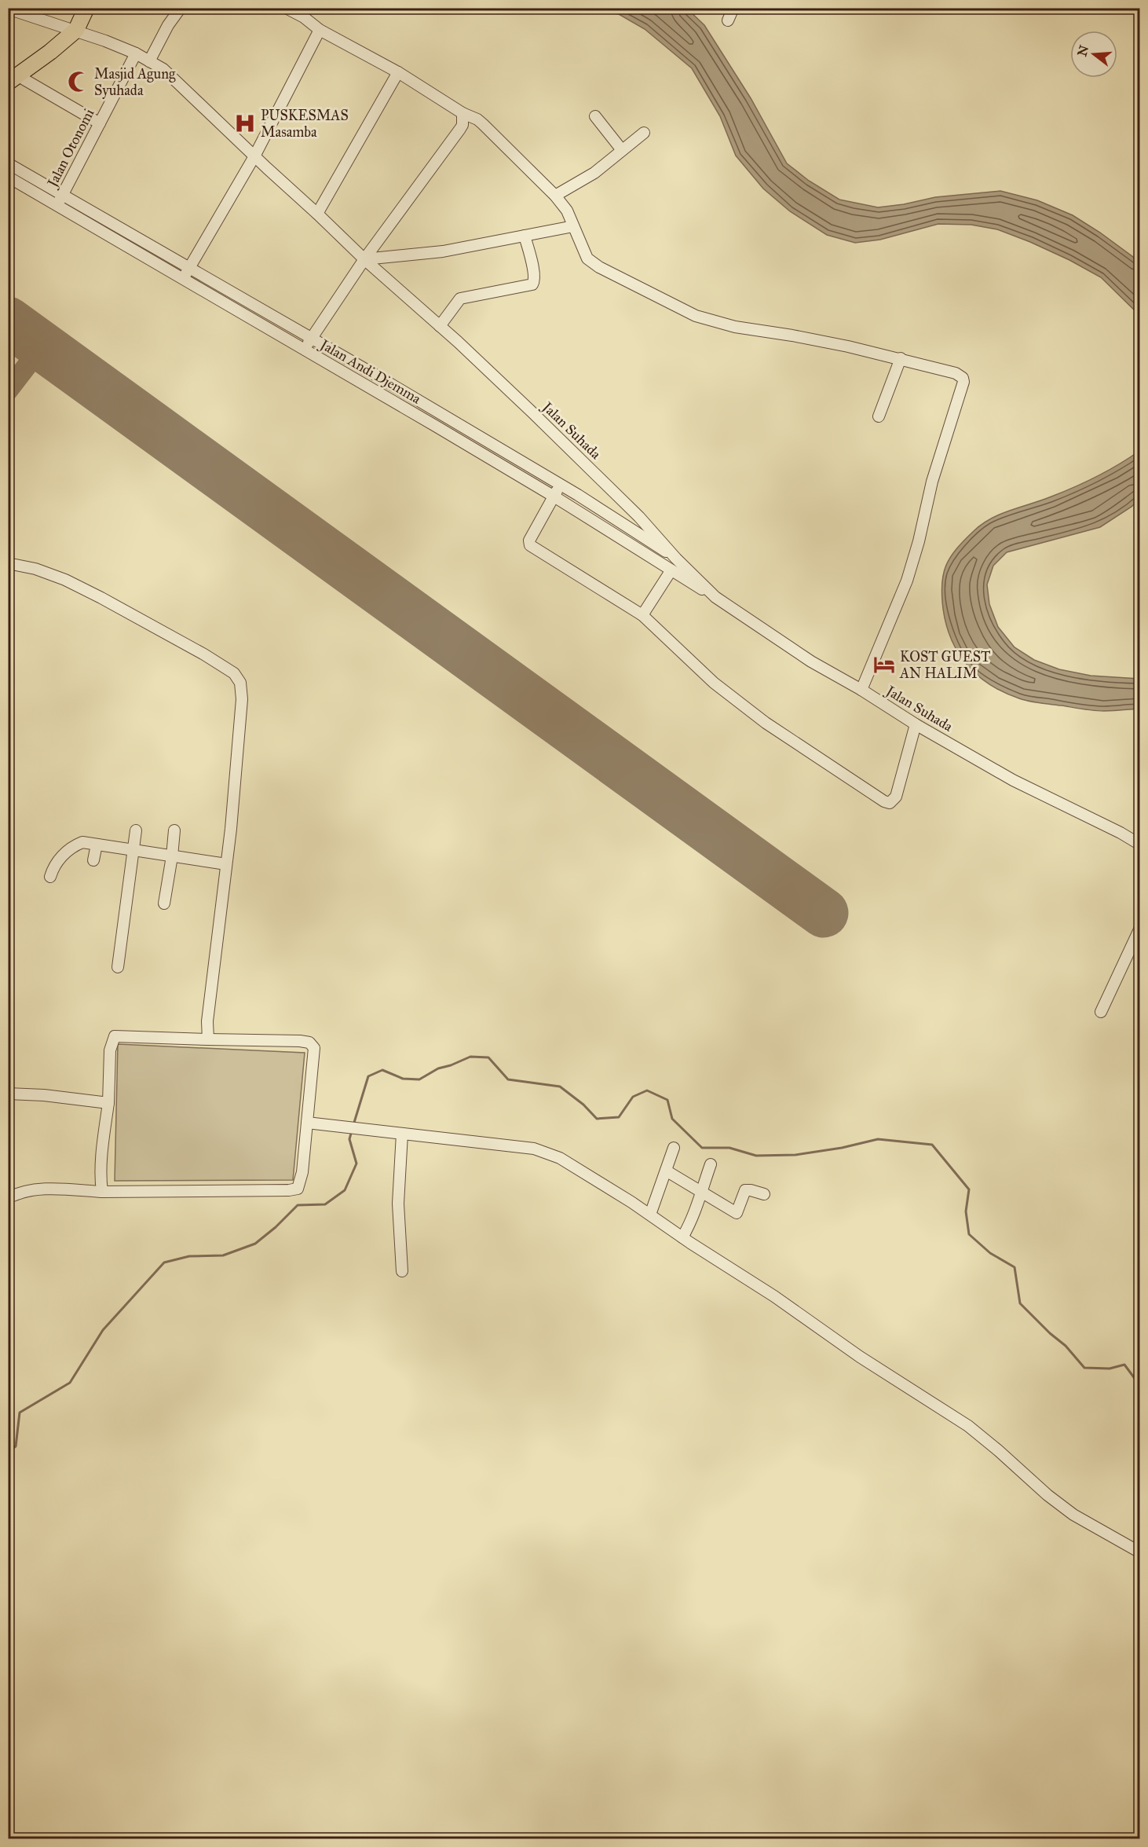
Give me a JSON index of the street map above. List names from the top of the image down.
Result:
{
  "streets": {
    "street": ["Jalan Otonomi", "Jalan Andi Djemma", "Jalan Suhada"]
  },
  "crossings": [
    ["Jalan Otonomi", "Jalan Andi Djemma"],
    ["Jalan Otonomi", "Jalan Suhada"],
    ["Jalan Andi Djemma", "Jalan Suhada"]
  ],
  "places": {
    "mosque": ["Masjid Agung Syuhada"],
    "hospital": ["PUSKESMAS Masamba"],
    "hotel": ["KOST GUEST AN HALIM"]
  },
  "north": "left"
}
